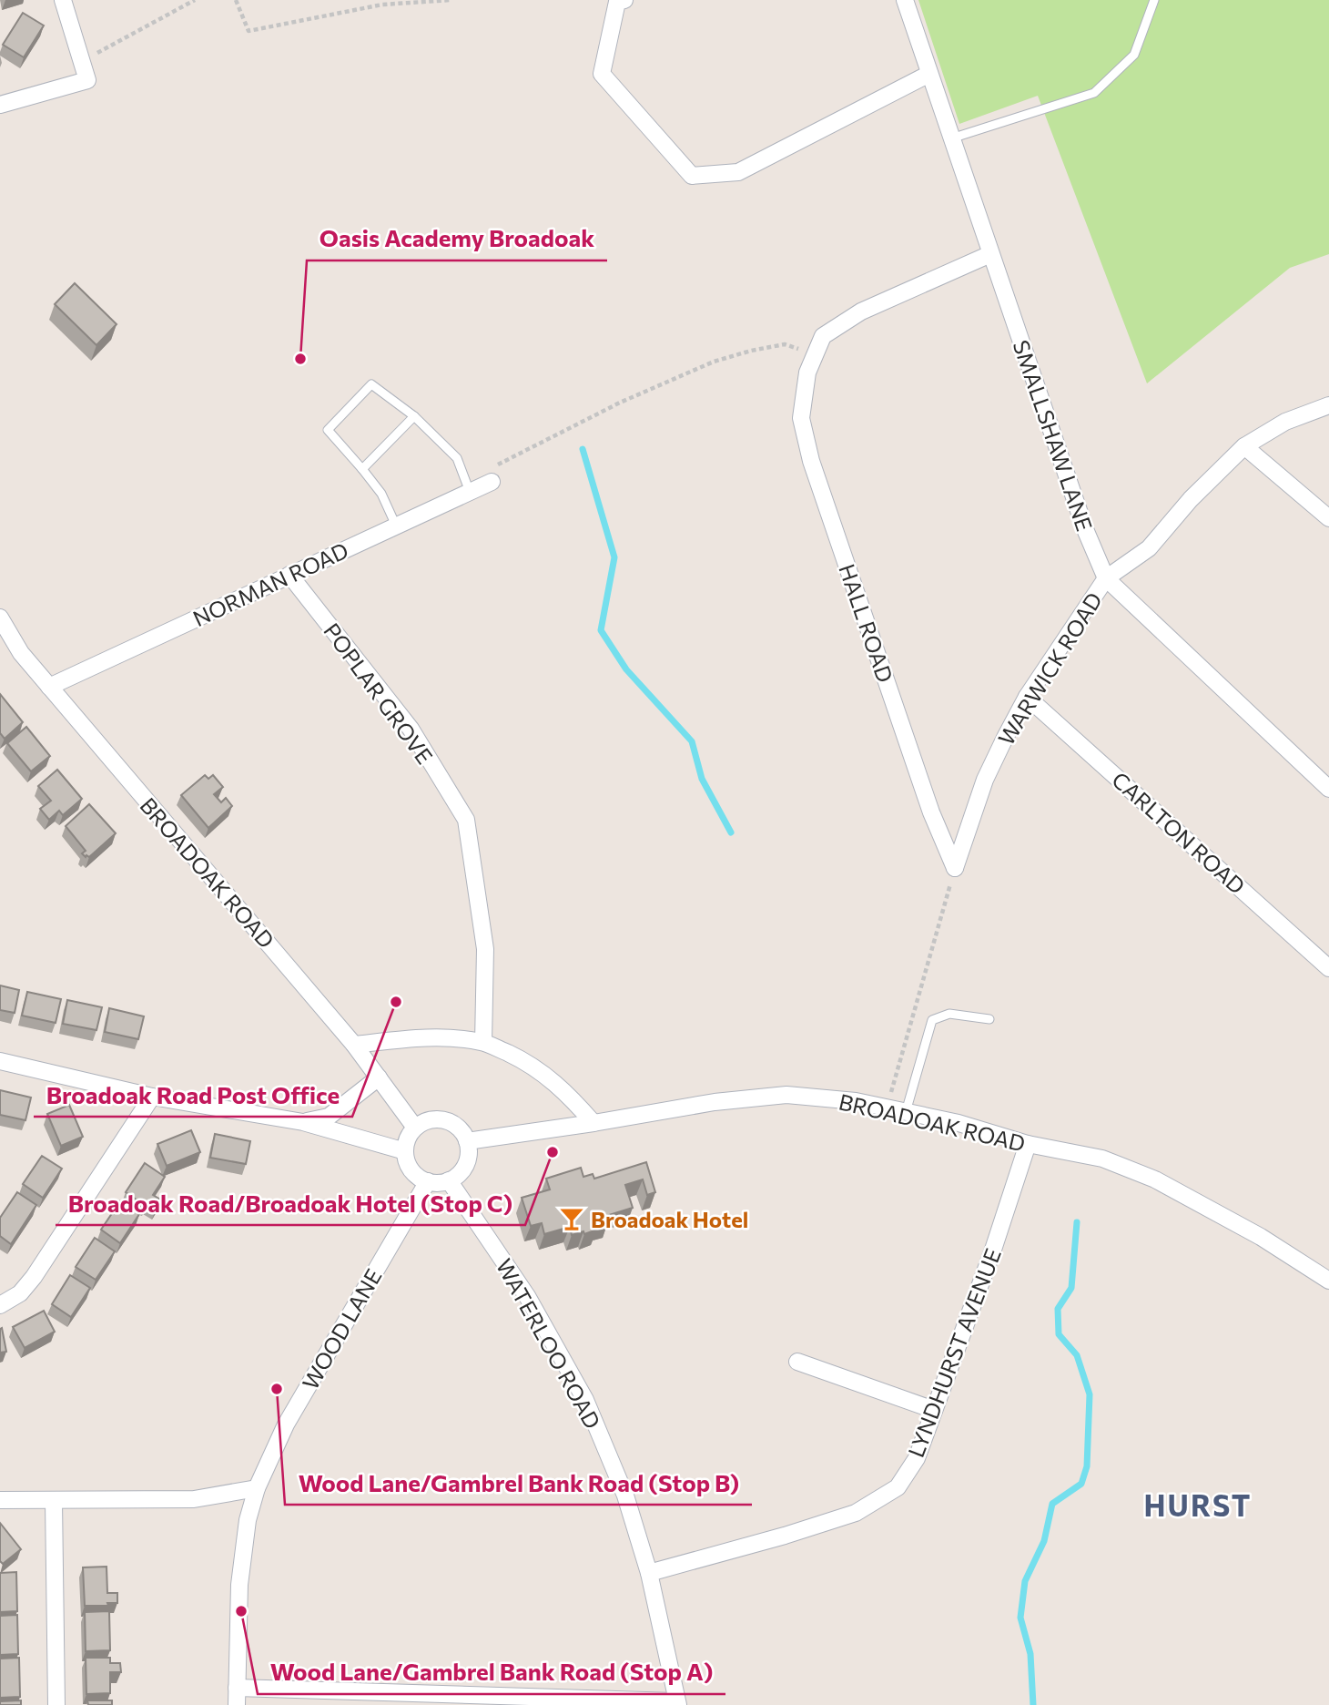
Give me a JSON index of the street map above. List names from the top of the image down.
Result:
{
  "streets": {
    "street": [
      "SMALLSHAW LANE",
      "NORMAN ROAD",
      "HALL ROAD",
      "WARWICK ROAD",
      "POPLAR GROVE",
      "CARLTON ROAD",
      "BROADOAK ROAD",
      "WOOD LANE",
      "WATERLOO ROAD",
      "LYNDHURST AVENUE"
    ]
  },
  "crossings": [
    ["SMALLSHAW LANE", "HALL ROAD"],
    ["SMALLSHAW LANE", "WARWICK ROAD"],
    ["NORMAN ROAD", "POPLAR GROVE"],
    ["NORMAN ROAD", "BROADOAK ROAD"],
    ["HALL ROAD", "WARWICK ROAD"],
    ["WARWICK ROAD", "CARLTON ROAD"],
    ["BROADOAK ROAD", "WOOD LANE"],
    ["BROADOAK ROAD", "WATERLOO ROAD"],
    ["BROADOAK ROAD", "LYNDHURST AVENUE"],
    ["WOOD LANE", "WATERLOO ROAD"],
    ["WATERLOO ROAD", "LYNDHURST AVENUE"]
  ],
  "districts": ["HURST"],
  "places": {
    "other": [
      "Oasis Academy Broadoak",
      "Broadoak Road Post Office",
      "Broadoak Road/Broadoak Hotel (Stop C)",
      "Wood Lane/Gambrel Bank Road (Stop B)",
      "Wood Lane/Gambrel Bank Road (Stop A)"
    ],
    "bar": ["Broadoak Hotel"]
  }
}
